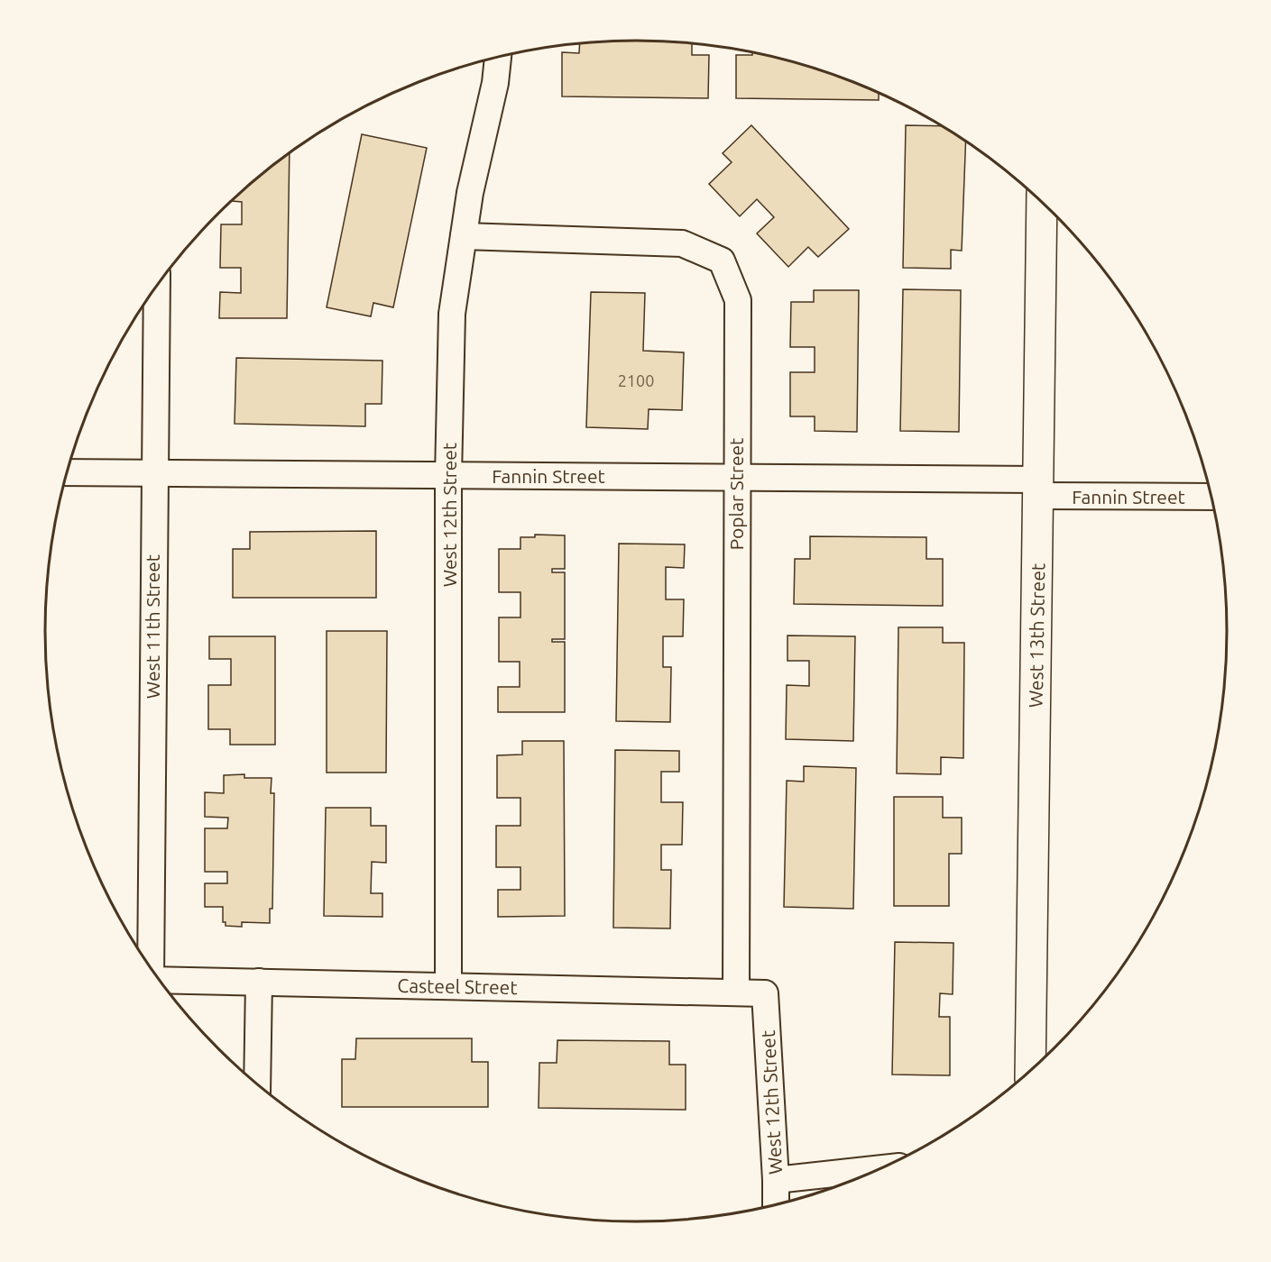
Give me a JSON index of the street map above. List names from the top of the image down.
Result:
{
  "streets": {
    "street": [
      "Fannin Street",
      "Poplar Street",
      "West 12th Street",
      "West 11th Street",
      "West 13th Street",
      "Casteel Street"
    ]
  },
  "crossings": [
    ["Fannin Street", "Poplar Street"],
    ["Fannin Street", "West 12th Street"],
    ["Fannin Street", "West 11th Street"],
    ["Fannin Street", "West 13th Street"],
    ["Poplar Street", "West 12th Street"],
    ["Poplar Street", "Casteel Street"],
    ["West 12th Street", "Casteel Street"]
  ],
  "house_numbers": ["2100"]
}
